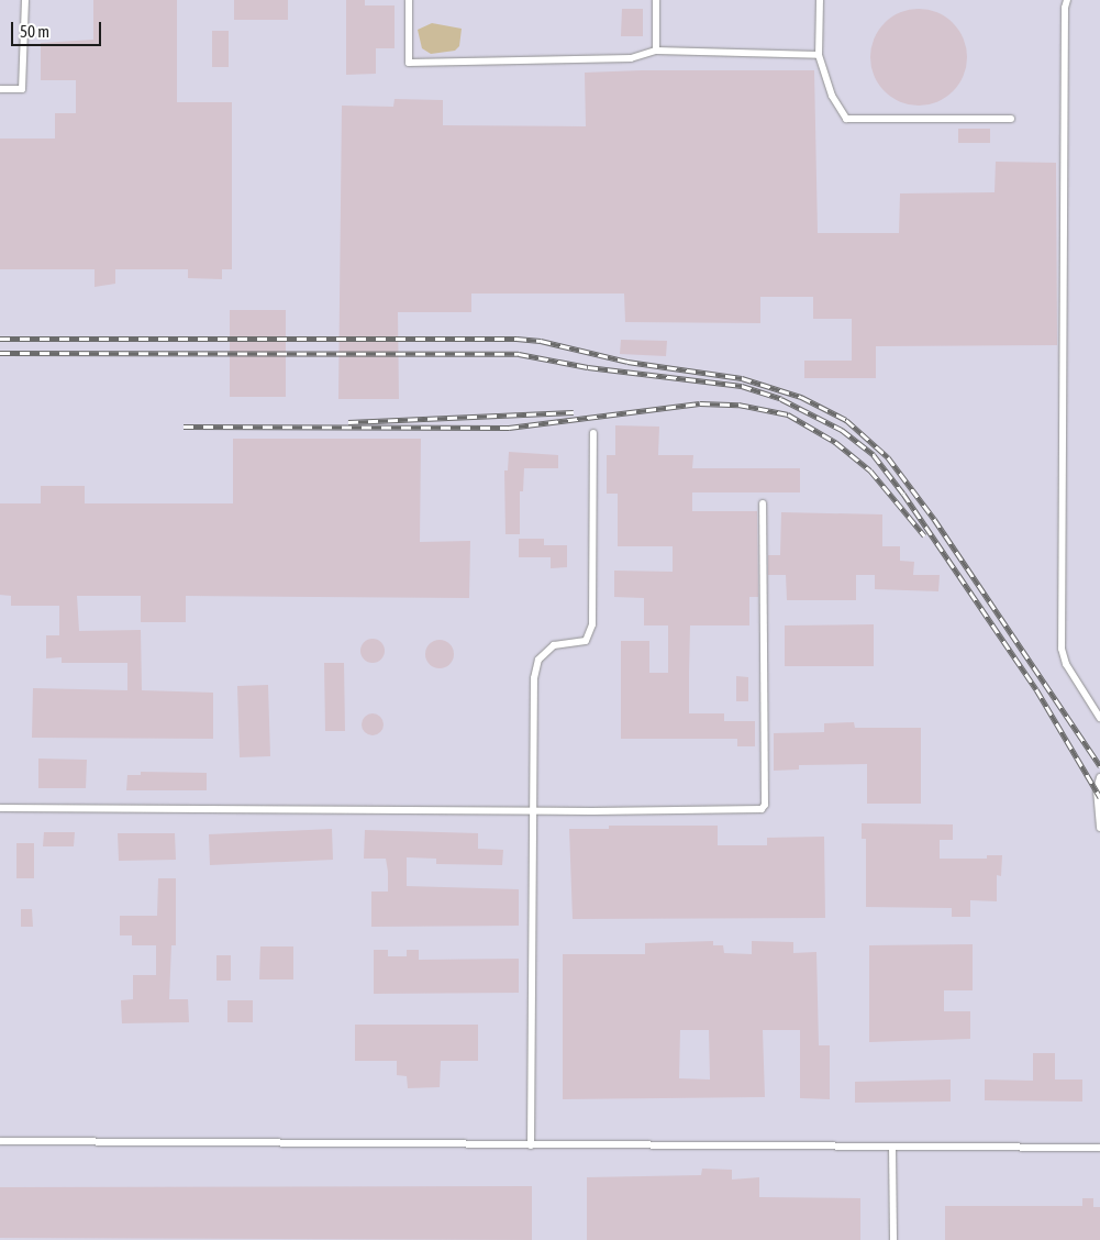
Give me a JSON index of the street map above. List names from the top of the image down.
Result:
{
  "scale_bar": "50 m"
}
